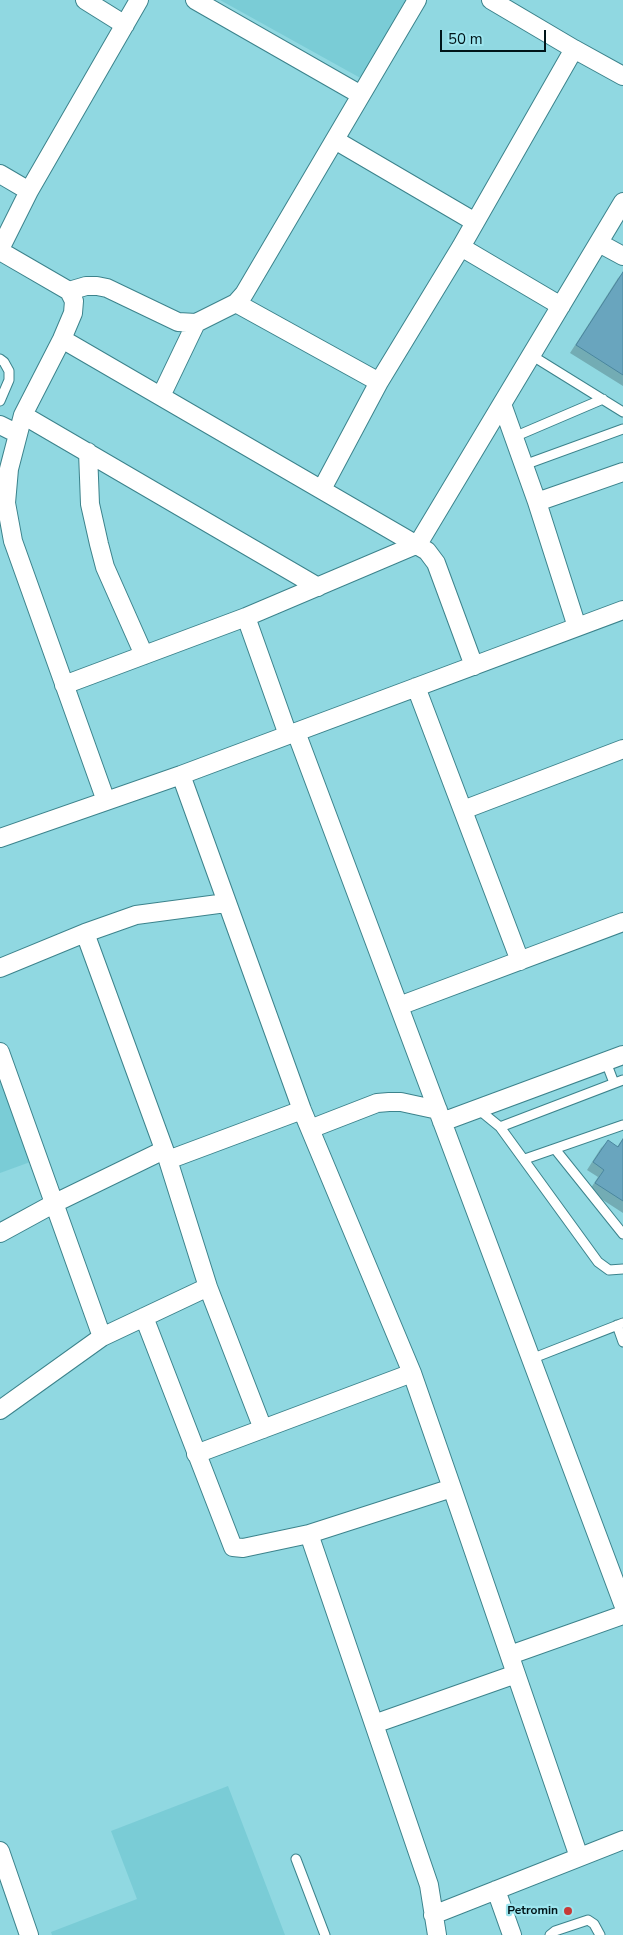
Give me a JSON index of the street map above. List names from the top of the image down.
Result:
{
  "places": ["Petromin"],
  "scale_bar": "50 m"
}
